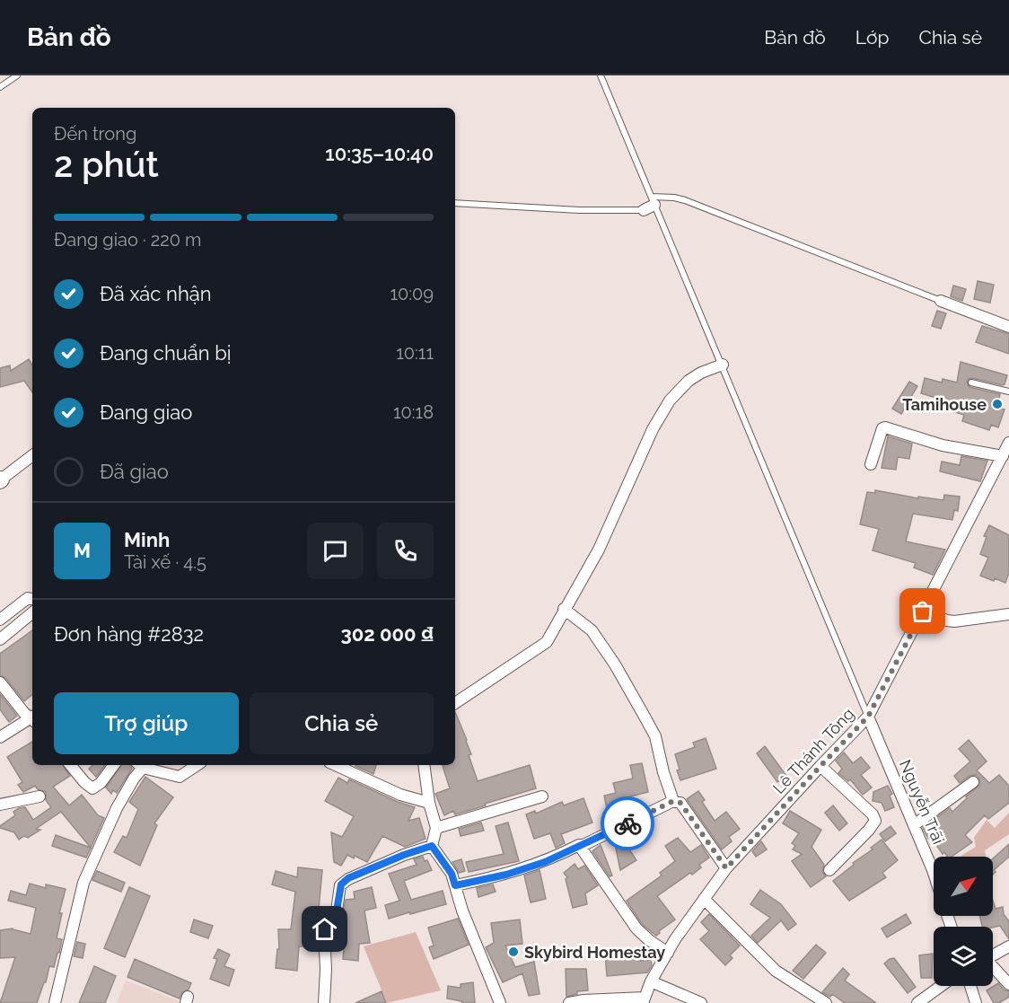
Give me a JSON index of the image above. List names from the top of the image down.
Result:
{
  "streets": {
    "street": ["Lê Thánh Tông", "Nguyễn Trãi"]
  },
  "crossings": [
    ["Lê Thánh Tông", "Nguyễn Trãi"]
  ],
  "places": ["Tamihouse", "Skybird Homestay"],
  "north": "top right",
  "page": {
    "header": "Bản đồ",
    "nav": ["Bản đồ", "Lớp", "Chia sẻ"],
    "heading": ["2 phút", "Đến trong", "10:35–10:40"],
    "panel": [
      "Minh",
      "Tài xế · 4.5",
      "Đơn hàng #2832",
      "302 000 ₫"
    ],
    "bar": "Đang giao · 220 m",
    "list": [
      ["Đã xác nhận", "10:09"],
      ["Đang chuẩn bị", "10:11"],
      ["Đang giao", "10:18"],
      "Đã giao"
    ],
    "round": "M",
    "buttons": ["Trợ giúp", "Chia sẻ"]
  }
}
